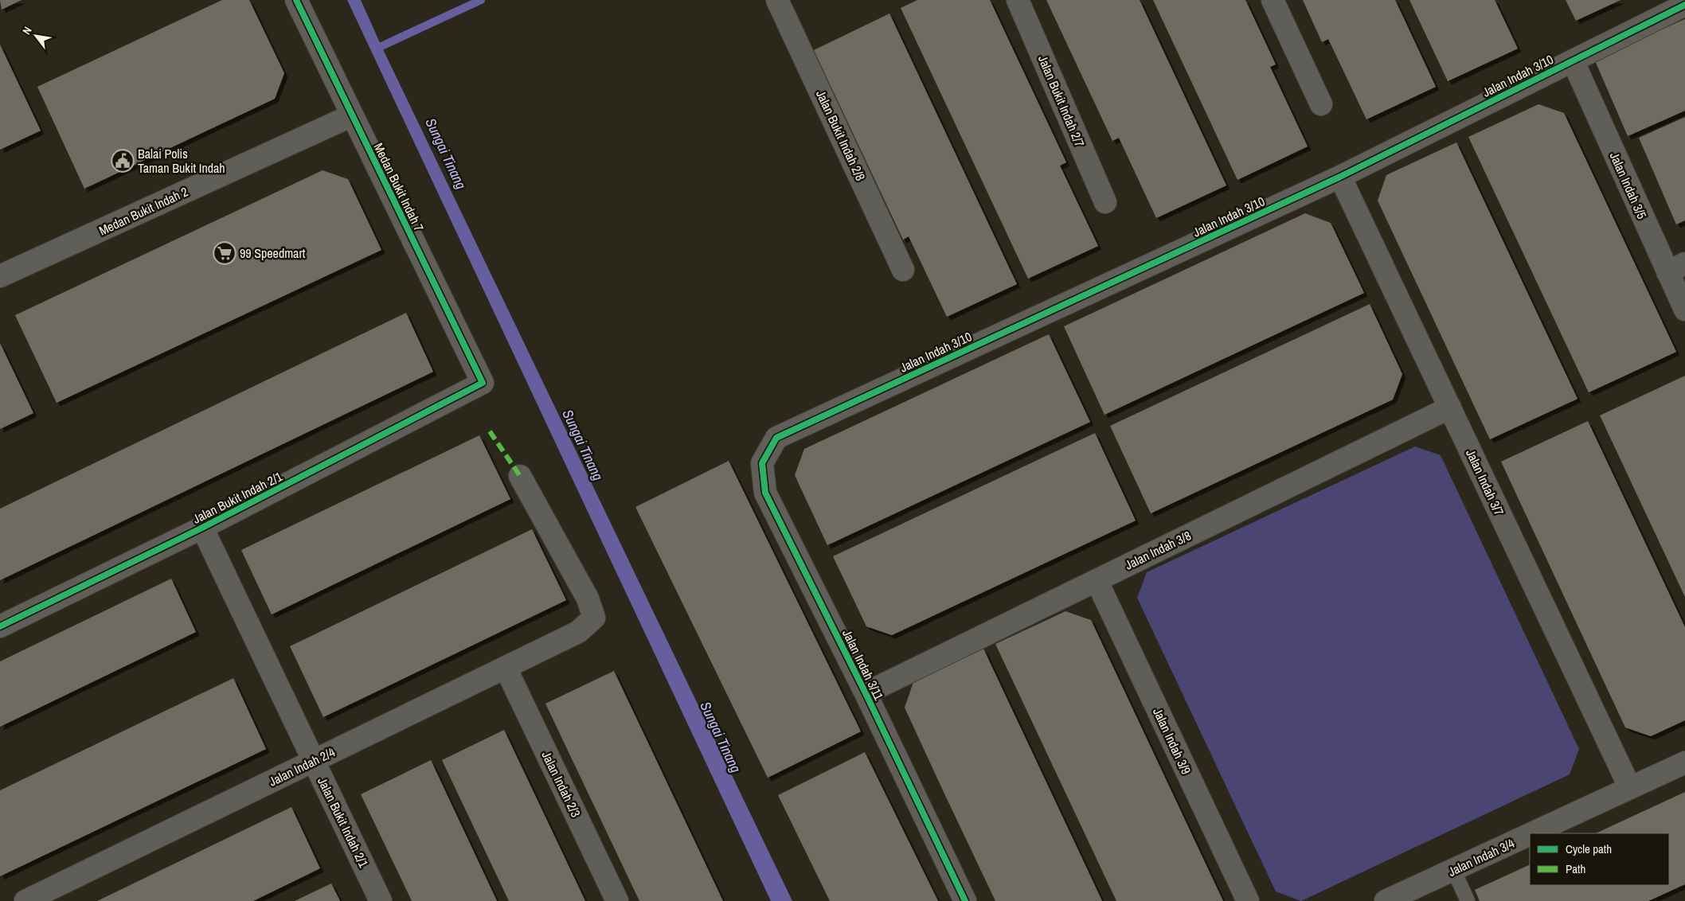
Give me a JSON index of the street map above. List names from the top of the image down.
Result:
{
  "streets": {
    "street": [
      "Jalan Indah 3/10",
      "Jalan Bukit Indah 2/7",
      "Jalan Bukit Indah 2/8",
      "Jalan Indah 3/5",
      "Medan Bukit Indah 7",
      "Medan Bukit Indah 2",
      "Jalan Indah 3/7",
      "Jalan Bukit Indah 2/1",
      "Jalan Indah 3/8",
      "Jalan Indah 3/11",
      "Jalan Indah 3/9",
      "Jalan Indah 2/4",
      "Jalan Indah 2/3",
      "Jalan Indah 3/4"
    ]
  },
  "crossings": [
    ["Jalan Indah 3/10", "Jalan Indah 3/5"],
    ["Jalan Indah 3/10", "Jalan Indah 3/7"],
    ["Jalan Indah 3/10", "Jalan Indah 3/11"],
    ["Medan Bukit Indah 7", "Medan Bukit Indah 2"],
    ["Medan Bukit Indah 7", "Jalan Bukit Indah 2/1"],
    ["Jalan Indah 3/7", "Jalan Indah 3/8"],
    ["Jalan Indah 3/7", "Jalan Indah 3/4"],
    ["Jalan Bukit Indah 2/1", "Jalan Indah 2/4"],
    ["Jalan Indah 3/8", "Jalan Indah 3/11"],
    ["Jalan Indah 3/8", "Jalan Indah 3/9"],
    ["Jalan Indah 2/4", "Jalan Indah 2/3"]
  ],
  "water": ["Sungai Tinang"],
  "places": {
    "public building": ["Balai Polis Taman Bukit Indah"],
    "supermarket": ["99 Speedmart"]
  },
  "legend": ["Cycle path", "Path"],
  "north": "top left"
}
